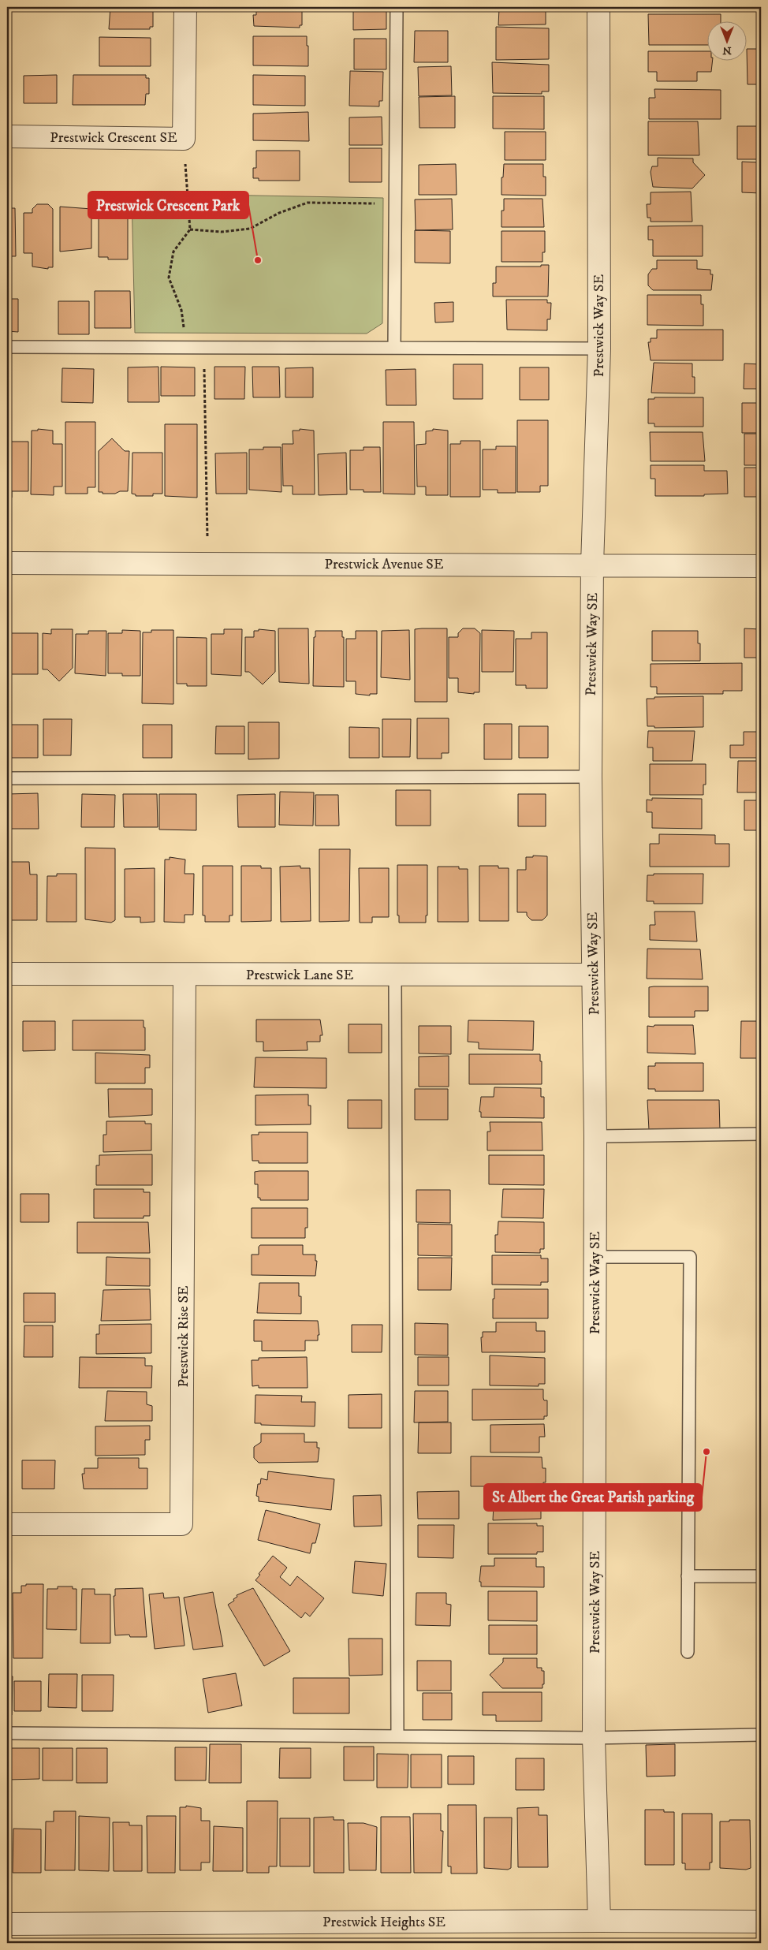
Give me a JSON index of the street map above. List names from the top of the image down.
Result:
{
  "streets": {
    "street": [
      "Prestwick Crescent SE",
      "Prestwick Way SE",
      "Prestwick Avenue SE",
      "Prestwick Lane SE",
      "Prestwick Rise SE",
      "Prestwick Heights SE"
    ]
  },
  "crossings": [
    ["Prestwick Way SE", "Prestwick Avenue SE"],
    ["Prestwick Way SE", "Prestwick Lane SE"],
    ["Prestwick Way SE", "Prestwick Heights SE"],
    ["Prestwick Lane SE", "Prestwick Rise SE"]
  ],
  "places": ["Prestwick Crescent Park", "St Albert the Great Parish parking"],
  "north": "bottom"
}
